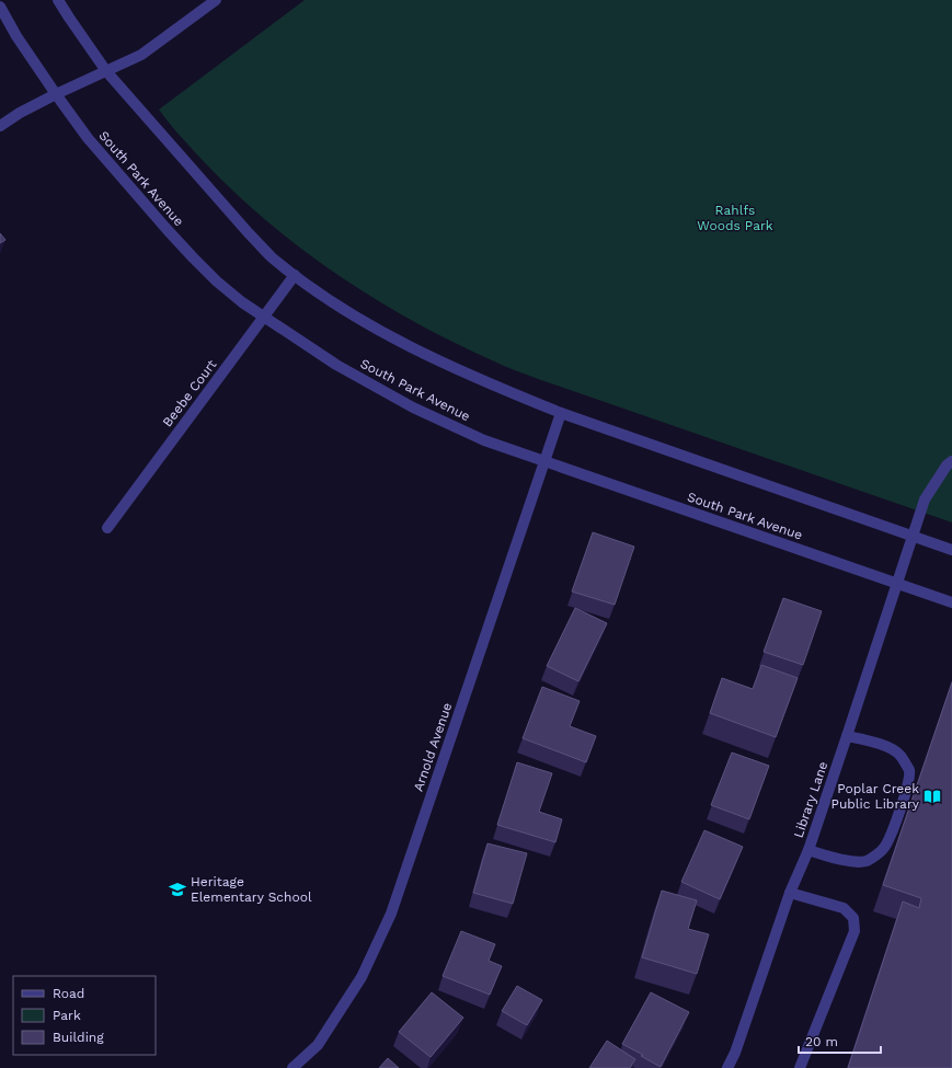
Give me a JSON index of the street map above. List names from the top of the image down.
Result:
{
  "streets": {
    "street": [
      "South Park Avenue",
      "Beebe Court",
      "Arnold Avenue",
      "Library Lane"
    ]
  },
  "crossings": [
    ["South Park Avenue", "Beebe Court"],
    ["South Park Avenue", "Arnold Avenue"],
    ["South Park Avenue", "Library Lane"]
  ],
  "parks": ["Rahlfs Woods Park"],
  "places": {
    "library": ["Poplar Creek Public Library"],
    "school or university": ["Heritage Elementary School"]
  },
  "legend": ["Road", "Park", "Building"],
  "scale_bar": "20 m"
}
